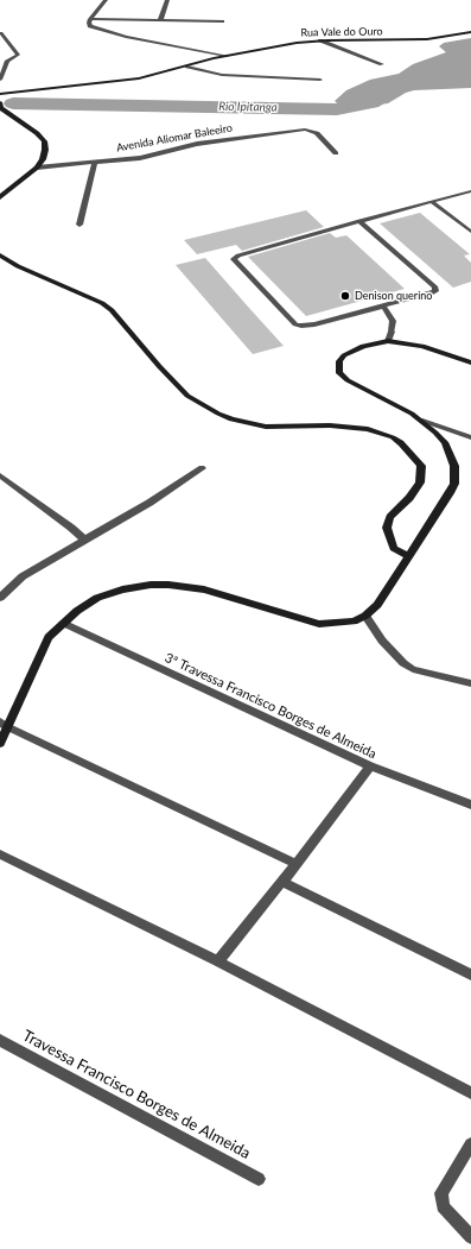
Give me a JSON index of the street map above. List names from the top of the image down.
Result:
{
  "streets": {
    "main road": ["Rua Vale do Ouro"],
    "street": ["Avenida Aliomar Baleeiro", "3ª Travessa Francisco Borges de Almeida", "Travessa Francisco Borges de Almeida"]
  },
  "water": ["Rio Ipitanga"],
  "places": ["Denison querino"]
}
